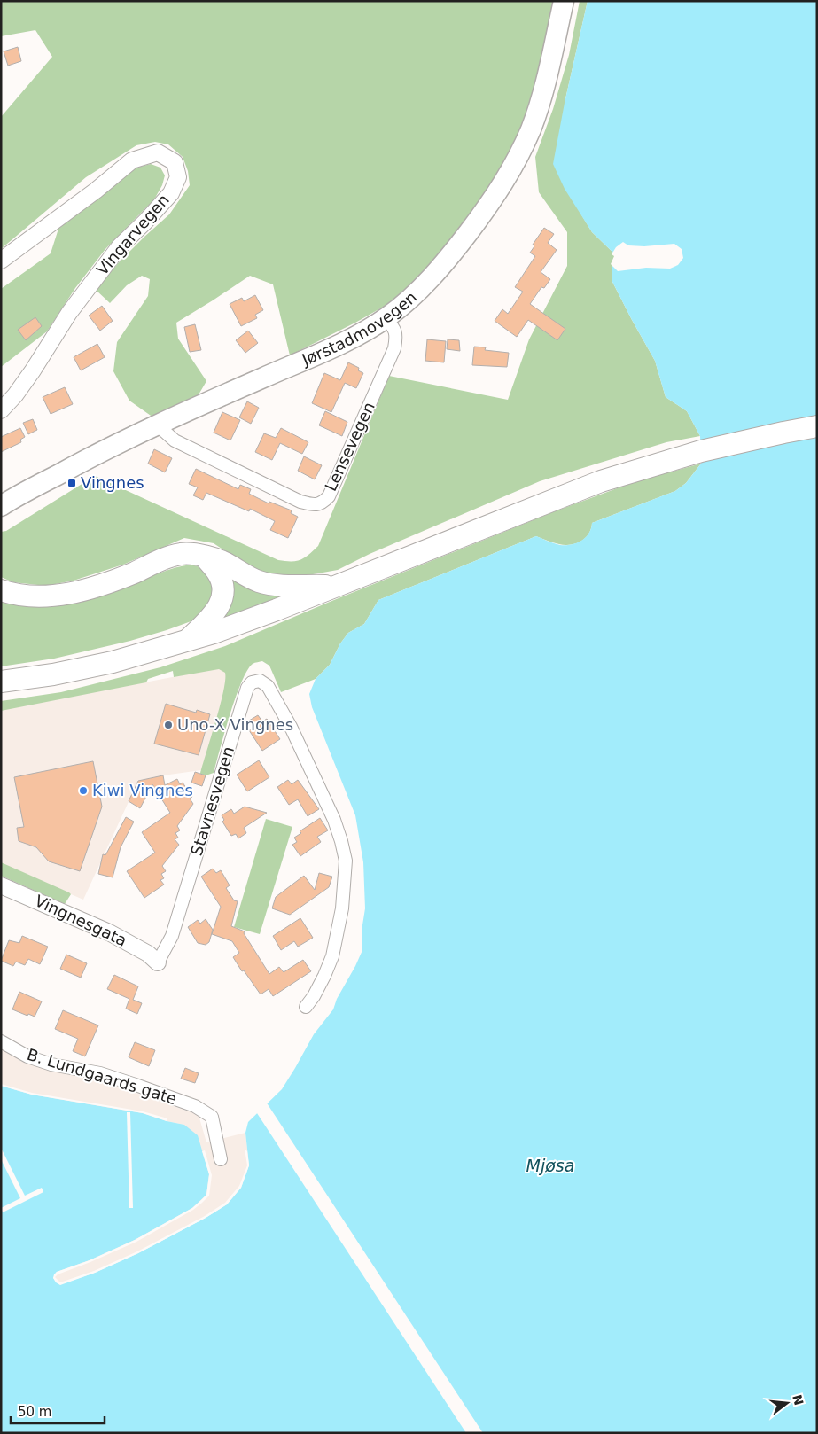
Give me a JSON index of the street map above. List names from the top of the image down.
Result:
{
  "streets": {
    "main road": ["Jørstadmovegen"],
    "street": [
      "Vingarvegen",
      "Lensevegen",
      "Stavnesvegen",
      "Vingnesgata",
      "B. Lundgaards gate"
    ]
  },
  "crossings": [
    ["Jørstadmovegen", "Lensevegen"],
    ["Stavnesvegen", "Vingnesgata"]
  ],
  "water": ["Mjøsa"],
  "places": {
    "transit": ["Vingnes"],
    "other": ["Uno-X Vingnes", "Kiwi Vingnes"]
  },
  "scale_bar": "50 m",
  "north": "right"
}
